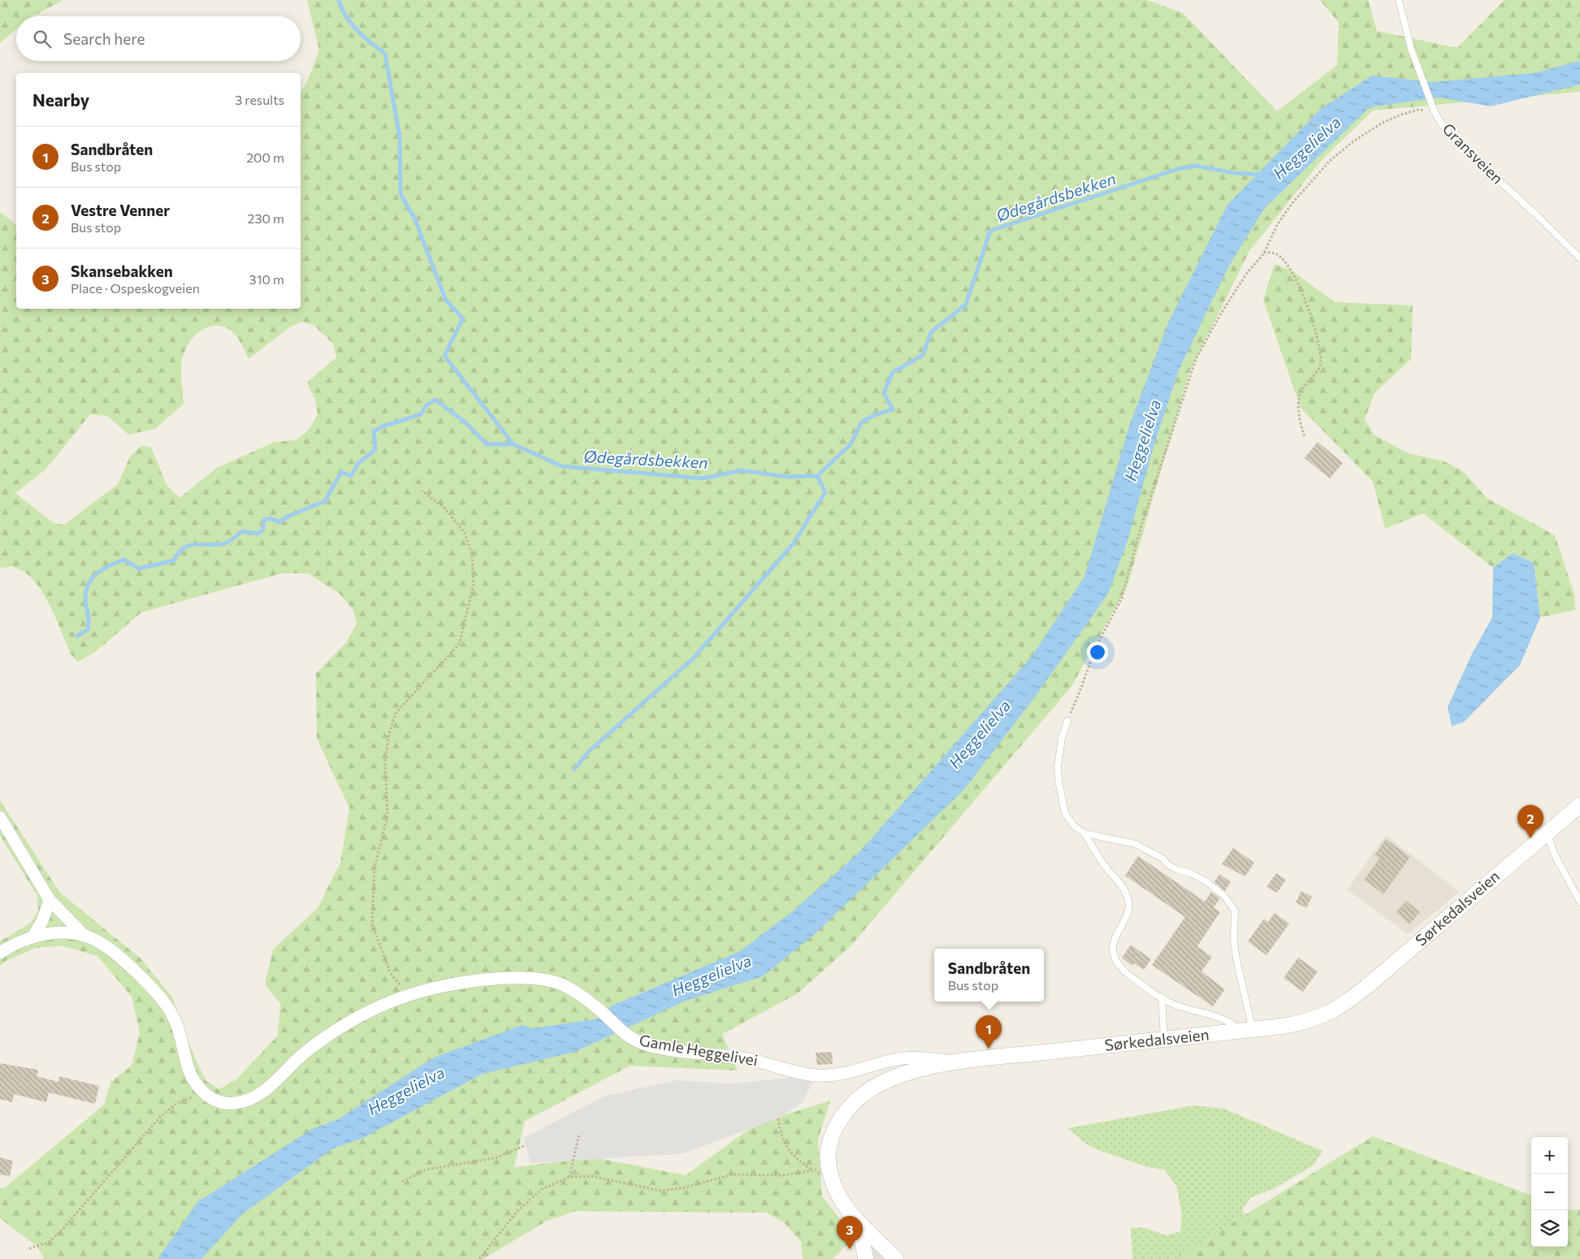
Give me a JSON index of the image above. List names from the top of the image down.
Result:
{
  "streets": {
    "street": ["Sørkedalsveien", "Gamle Heggelivei"],
    "lane": ["Gransveien"]
  },
  "crossings": [
    ["Sørkedalsveien", "Gamle Heggelivei"]
  ],
  "water": ["Heggelielva", "Ødegårdsbekken"],
  "page": {
    "search": "Search here",
    "heading": ["Nearby", "3 results"],
    "list": [
      {
        "mark": "1",
        "name": "Sandbråten",
        "note": "Bus stop",
        "value": "200 m"
      },
      {
        "mark": "2",
        "name": "Vestre Venner",
        "note": "Bus stop",
        "value": "230 m"
      },
      {
        "mark": "3",
        "name": "Skansebakken",
        "note": "Place · Ospeskogveien",
        "value": "310 m"
      }
    ],
    "pins": ["2", "1", "3"],
    "popup": ["Sandbråten", "Bus stop"],
    "map_buttons": ["+", "−"]
  }
}
